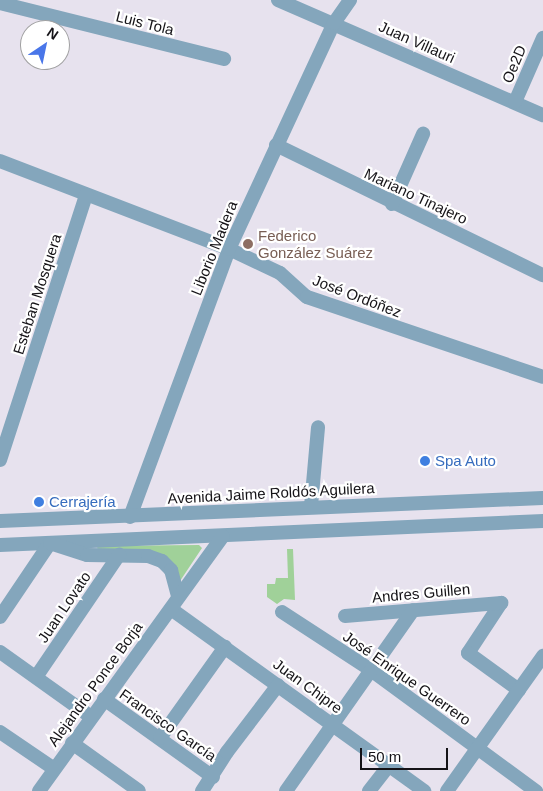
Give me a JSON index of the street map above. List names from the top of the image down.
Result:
{
  "streets": {
    "street": [
      "Luis Tola",
      "Juan Villauri",
      "Oe2D",
      "Mariano Tinajero",
      "Liborio Madera",
      "Esteban Mosquera",
      "José Ordóñez",
      "Avenida Jaime Roldós Aguilera",
      "Andres Guillen",
      "Juan Lovato",
      "José Enrique Guerrero",
      "Alejandro Ponce Borja",
      "Juan Chipre",
      "Francisco García"
    ]
  },
  "crossings": [
    ["Juan Villauri", "Oe2D"],
    ["Juan Villauri", "Liborio Madera"],
    ["Mariano Tinajero", "Liborio Madera"],
    ["Liborio Madera", "José Ordóñez"],
    ["Liborio Madera", "Avenida Jaime Roldós Aguilera"],
    ["Esteban Mosquera", "José Ordóñez"],
    ["Alejandro Ponce Borja", "Juan Chipre"],
    ["Alejandro Ponce Borja", "Francisco García"]
  ],
  "places": ["Federico González Suárez", "Spa Auto", "Cerrajería"],
  "scale_bar": "50 m",
  "north": "top right"
}
